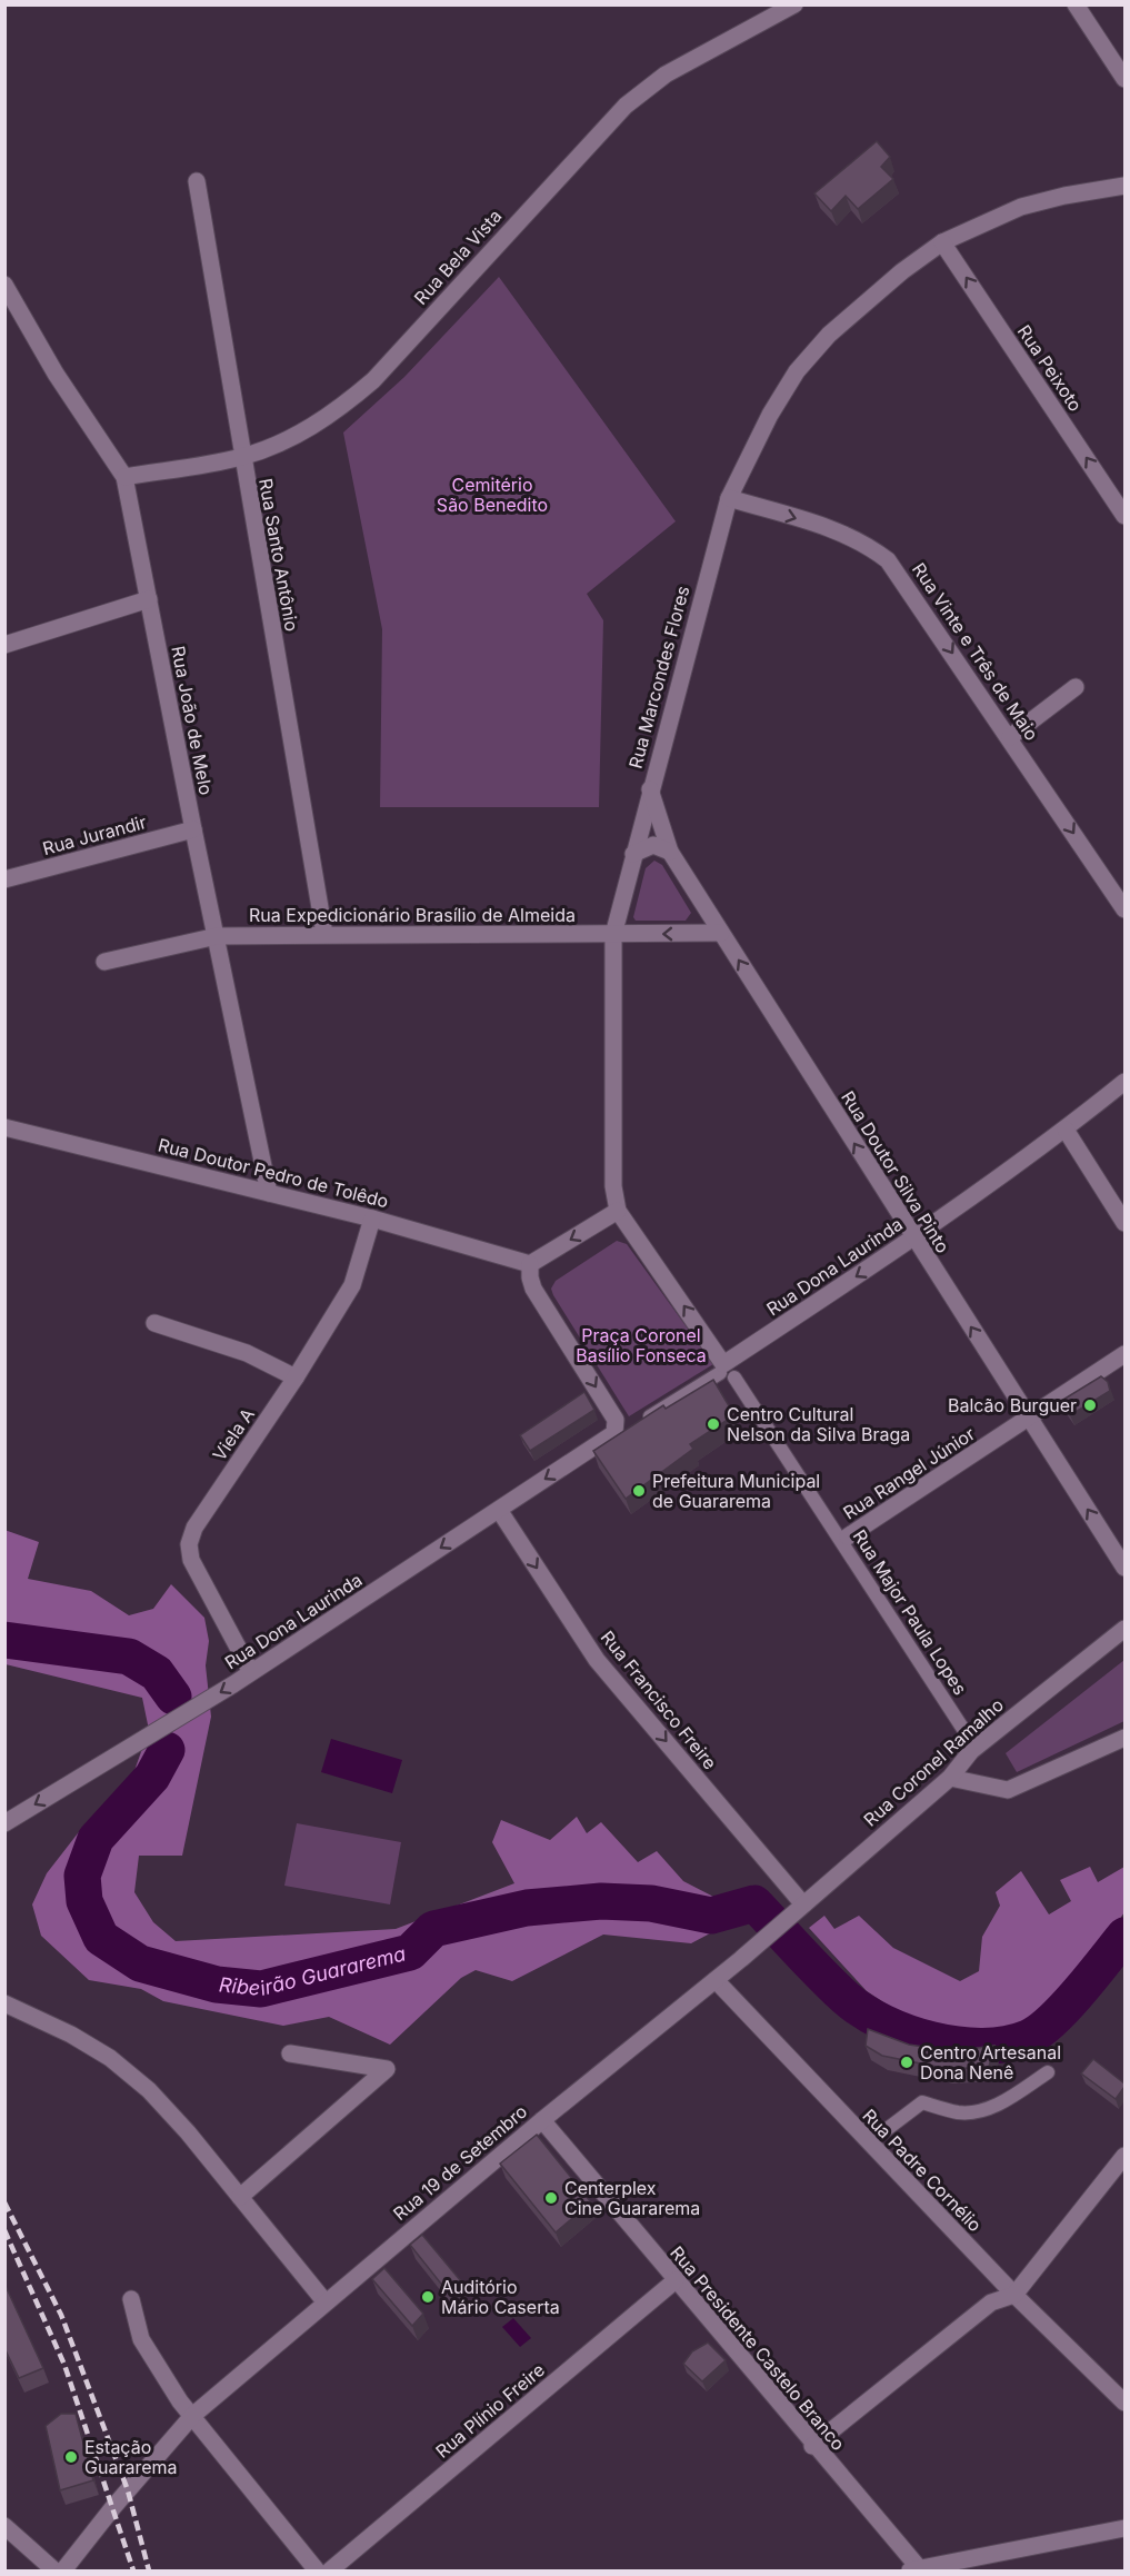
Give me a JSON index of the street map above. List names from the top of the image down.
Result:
{
  "streets": {
    "street": [
      "Rua Bela Vista",
      "Rua Peixoto",
      "Rua Santo Antônio",
      "Rua Vinte e Três de Maio",
      "Rua Marcondes Flores",
      "Rua João de Melo",
      "Rua Jurandir",
      "Rua Expedicionário Brasílio de Almeida",
      "Rua Doutor Silva Pinto",
      "Rua Doutor Pedro de Tolêdo",
      "Rua Dona Laurinda",
      "Viela A",
      "Rua Rangel Júnior",
      "Rua Major Paula Lopes",
      "Rua Francisco Freire",
      "Rua Coronel Ramalho",
      "Rua 19 de Setembro",
      "Rua Padre Cornélio",
      "Rua Presidente Castelo Branco",
      "Rua Plínio Freire"
    ]
  },
  "crossings": [
    ["Rua Bela Vista", "Rua Santo Antônio"],
    ["Rua Bela Vista", "Rua João de Melo"],
    ["Rua Peixoto", "Rua Marcondes Flores"],
    ["Rua Santo Antônio", "Rua Expedicionário Brasílio de Almeida"],
    ["Rua Vinte e Três de Maio", "Rua Marcondes Flores"],
    ["Rua Marcondes Flores", "Rua Expedicionário Brasílio de Almeida"],
    ["Rua Marcondes Flores", "Rua Doutor Silva Pinto"],
    ["Rua Marcondes Flores", "Rua Dona Laurinda"],
    ["Rua João de Melo", "Rua Jurandir"],
    ["Rua João de Melo", "Rua Expedicionário Brasílio de Almeida"],
    ["Rua João de Melo", "Rua Doutor Pedro de Tolêdo"],
    ["Rua Expedicionário Brasílio de Almeida", "Rua Doutor Silva Pinto"],
    ["Rua Doutor Silva Pinto", "Rua Dona Laurinda"],
    ["Rua Doutor Silva Pinto", "Rua Rangel Júnior"],
    ["Rua Doutor Pedro de Tolêdo", "Rua Dona Laurinda"],
    ["Rua Doutor Pedro de Tolêdo", "Viela A"],
    ["Rua Dona Laurinda", "Viela A"],
    ["Rua Dona Laurinda", "Rua Francisco Freire"],
    ["Rua Francisco Freire", "Rua Coronel Ramalho"],
    ["Rua Coronel Ramalho", "Rua 19 de Setembro"],
    ["Rua 19 de Setembro", "Rua Padre Cornélio"],
    ["Rua 19 de Setembro", "Rua Presidente Castelo Branco"],
    ["Rua Presidente Castelo Branco", "Rua Plínio Freire"]
  ],
  "one_way": [
    "Rua Peixoto",
    "Rua Vinte e Três de Maio",
    "Rua Doutor Silva Pinto",
    "Rua Dona Laurinda",
    "Rua Francisco Freire"
  ],
  "water": ["Ribeirão Guararema"],
  "parks": ["Cemitério São Benedito", "Praça Coronel Basílio Fonseca"],
  "places": [
    "Balcão Burguer",
    "Centro Cultural Nelson da Silva Braga",
    "Prefeitura Municipal de Guararema",
    "Centro Artesanal Dona Nenê",
    "Centerplex Cine Guararema",
    "Auditório Mário Caserta",
    "Estação Guararema"
  ]
}
